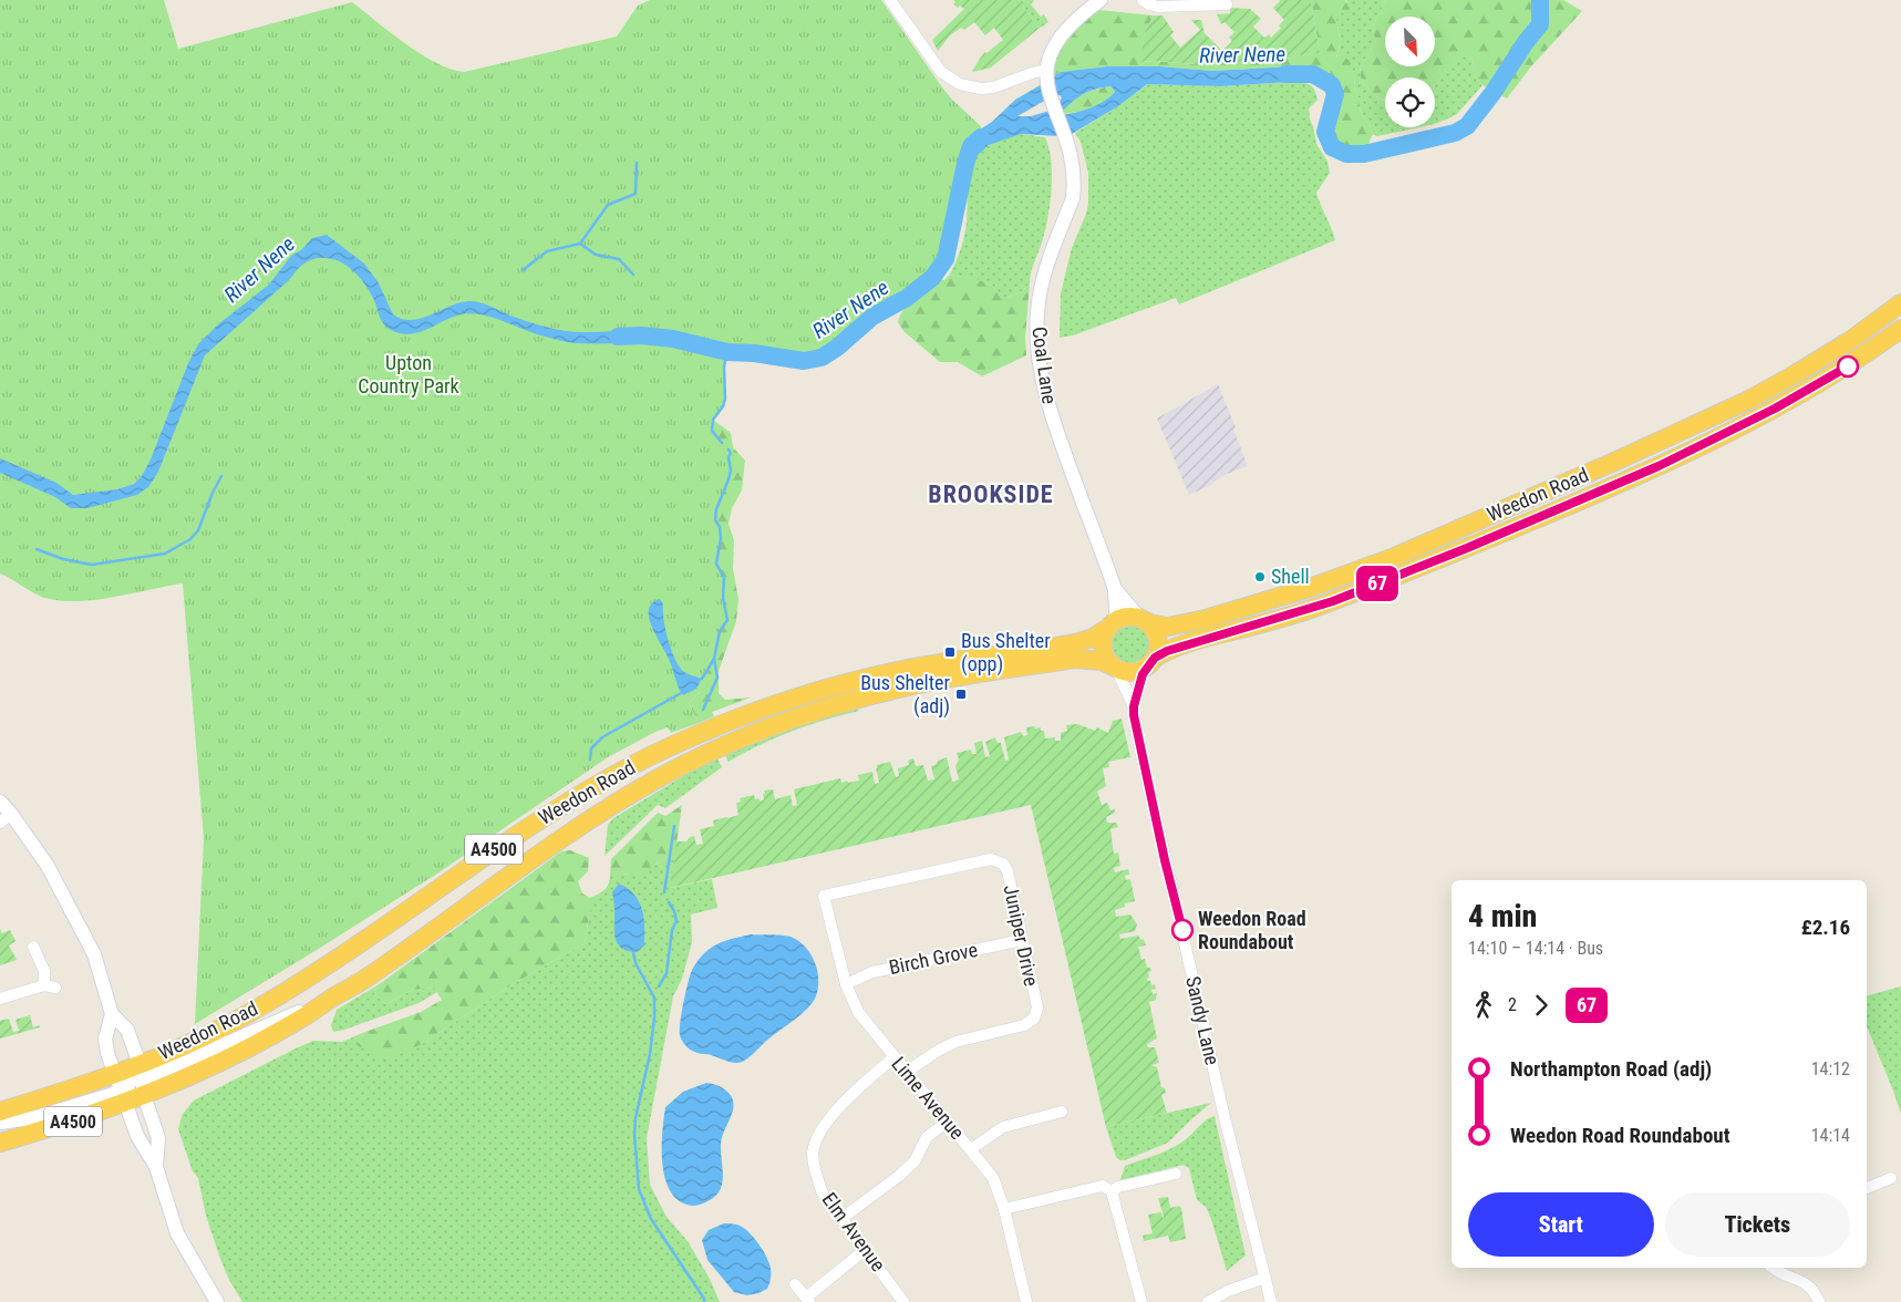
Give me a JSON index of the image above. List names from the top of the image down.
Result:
{
  "streets": {
    "highway": ["Weedon Road", "A4500"],
    "street": [
      "Coal Lane",
      "Juniper Drive",
      "Birch Grove",
      "Sandy Lane",
      "Lime Avenue",
      "Elm Avenue"
    ]
  },
  "crossings": [
    ["Coal Lane", "Weedon Road"],
    ["Juniper Drive", "Birch Grove"],
    ["Juniper Drive", "Lime Avenue"],
    ["Birch Grove", "Lime Avenue"],
    ["Lime Avenue", "Elm Avenue"]
  ],
  "districts": ["BROOKSIDE"],
  "water": ["River Nene"],
  "parks": ["Upton Country Park"],
  "places": {
    "other": ["Shell", "Weedon Road Roundabout"],
    "transit": ["Bus Shelter (opp)", "Bus Shelter (adj)"]
  },
  "lines": ["bus line 67"],
  "north": "bottom right",
  "page": {
    "on_map": "67",
    "heading": ["4 min", "14:10 – 14:14 · Bus", "£2.16"],
    "legs": ["2", "67"],
    "list": [
      {
        "name": "Northampton Road (adj)",
        "value": "14:12"
      },
      {
        "name": "Weedon Road Roundabout",
        "value": "14:14"
      }
    ],
    "buttons": ["Start", "Tickets"]
  }
}
